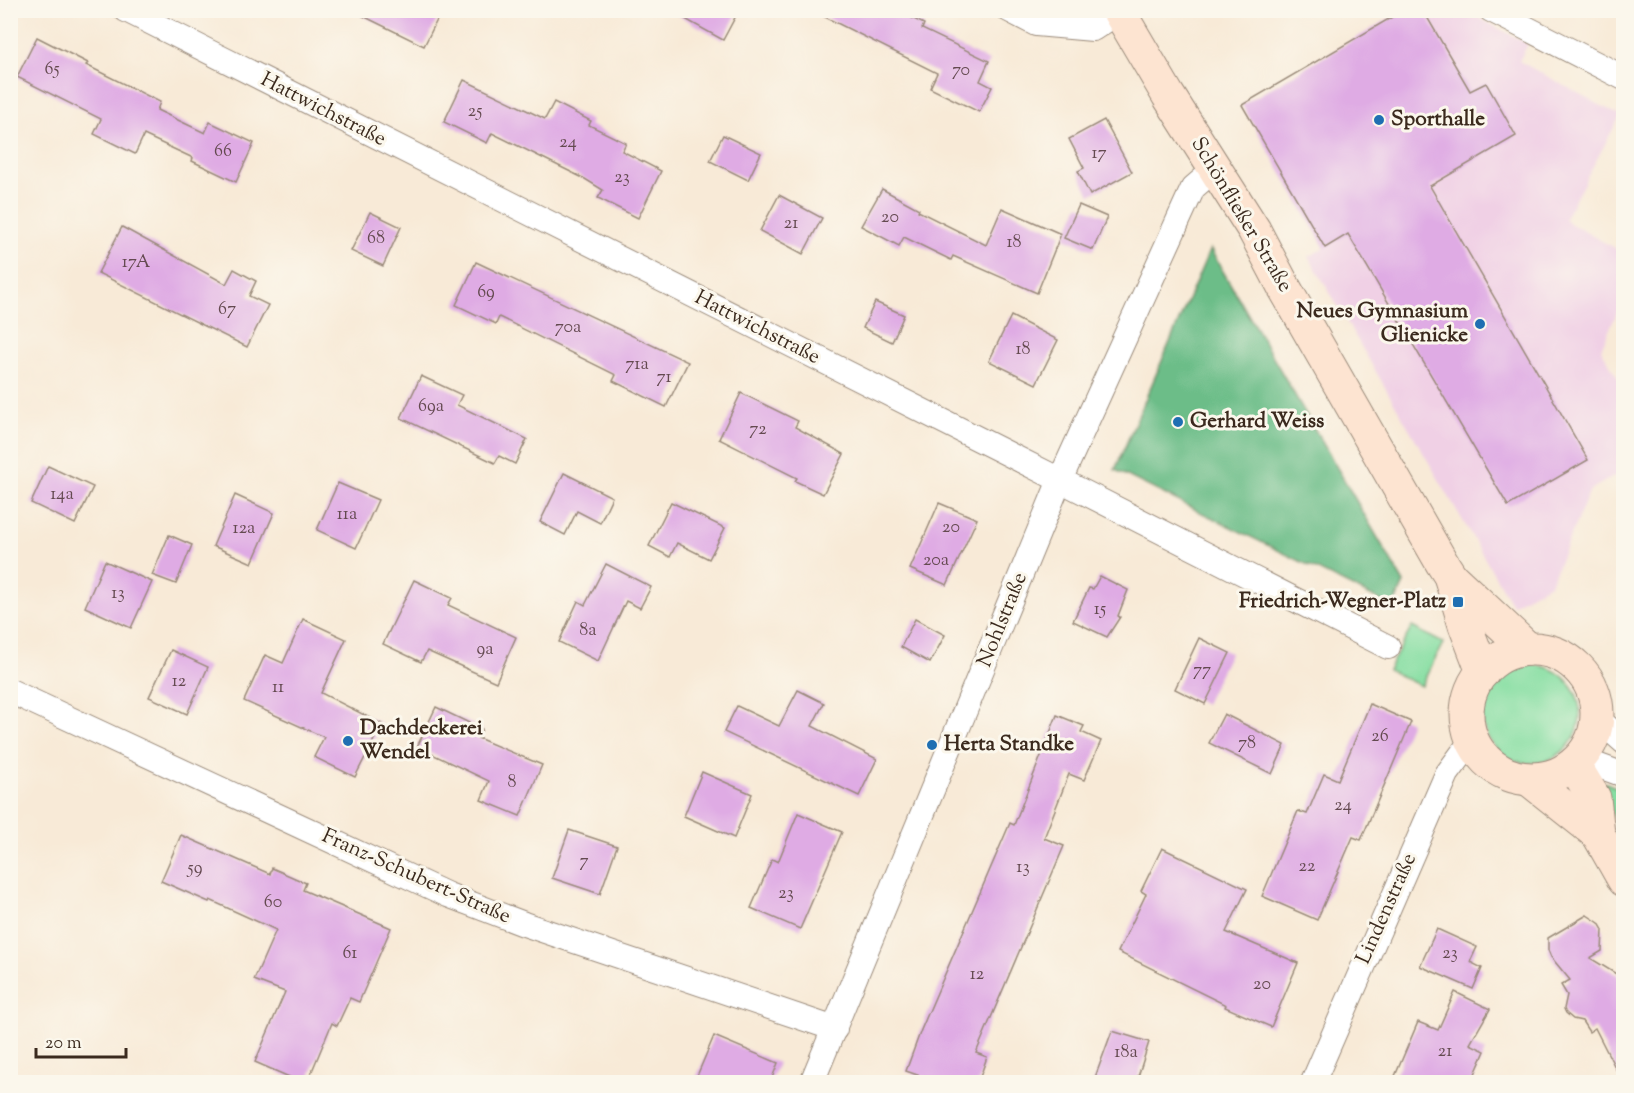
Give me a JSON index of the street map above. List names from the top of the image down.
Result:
{
  "streets": {
    "main road": ["Schönfließer Straße"],
    "street": [
      "Hattwichstraße",
      "Nohlstraße",
      "Franz-Schubert-Straße",
      "Lindenstraße"
    ]
  },
  "crossings": [
    ["Hattwichstraße", "Nohlstraße"],
    ["Schönfließer Straße", "Nohlstraße"],
    ["Schönfließer Straße", "Lindenstraße"],
    ["Nohlstraße", "Franz-Schubert-Straße"]
  ],
  "places": {
    "other": [
      "Sporthalle",
      "Neues Gymnasium Glienicke",
      "Gerhard Weiss",
      "Dachdeckerei Wendel",
      "Herta Standke"
    ],
    "transit": ["Friedrich-Wegner-Platz"]
  },
  "house_numbers": [
    "65",
    "70",
    "25",
    "24",
    "66",
    "17",
    "23",
    "20",
    "21",
    "68",
    "18",
    "17A",
    "69",
    "67",
    "70a",
    "18",
    "71a",
    "71",
    "69a",
    "72",
    "14a",
    "11a",
    "20",
    "12a",
    "20a",
    "13",
    "15",
    "8a",
    "9a",
    "77",
    "12",
    "11",
    "26",
    "78",
    "8",
    "24",
    "7",
    "22",
    "13",
    "59",
    "23",
    "60",
    "61",
    "23",
    "12",
    "20",
    "21",
    "18a"
  ],
  "scale_bar": "20 m"
}
